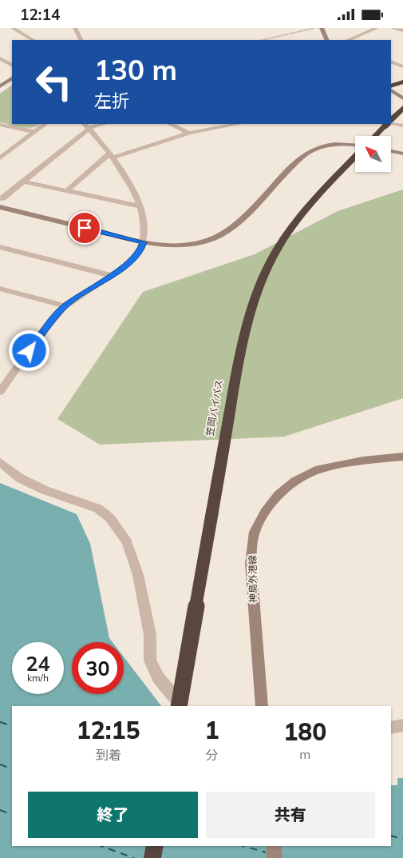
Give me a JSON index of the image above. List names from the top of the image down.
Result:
{
  "streets": {
    "highway": ["笠岡バイパス"],
    "street": ["神島外港線"]
  },
  "north": "top left",
  "page": {
    "status": "12:14",
    "turn": ["130 m", "左折"],
    "speed": "24 km/h",
    "limit": "30",
    "eta": [
      "12:15",
      "到着",
      "1",
      "分",
      "180",
      "m"
    ],
    "buttons": ["終了", "共有"]
  }
}
